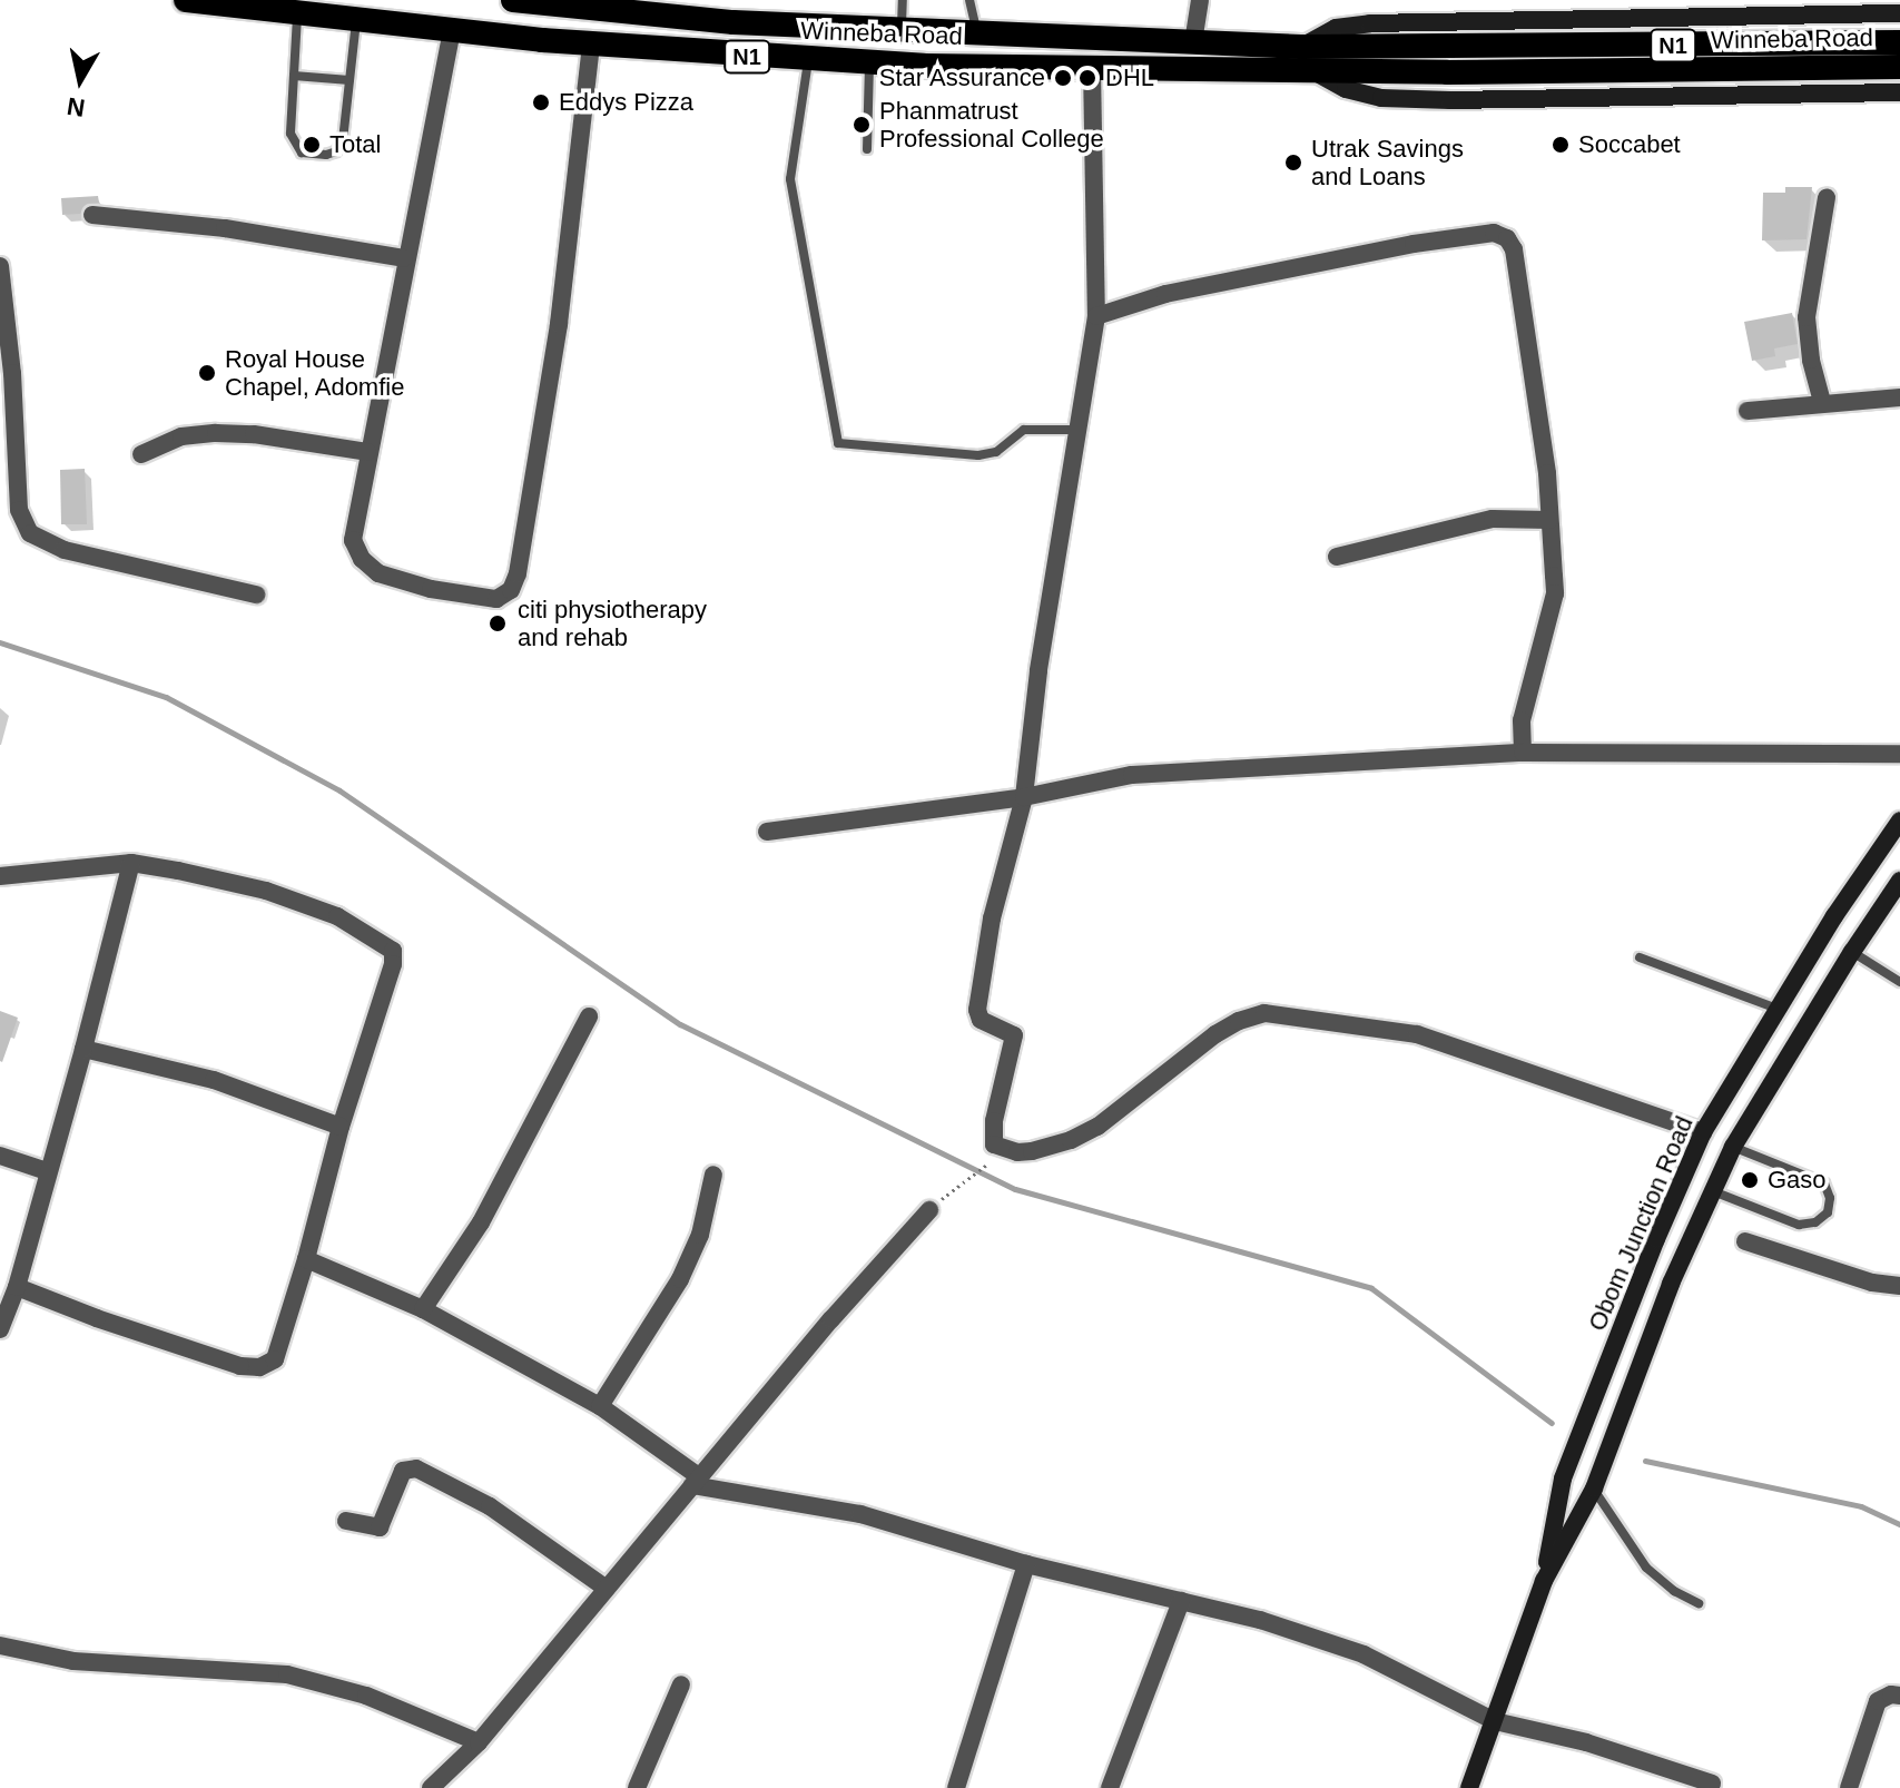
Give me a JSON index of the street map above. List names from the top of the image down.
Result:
{
  "streets": {
    "highway": ["Winneba Road", "N1"],
    "main road": ["Obom Junction Road"]
  },
  "places": [
    "Star Assurance",
    "DHL",
    "Eddys Pizza",
    "Phanmatrust Professional College",
    "Total",
    "Soccabet",
    "Utrak Savings and Loans",
    "Royal House Chapel, Adomfie",
    "citi physiotherapy and rehab",
    "Gaso"
  ],
  "north": "bottom"
}
